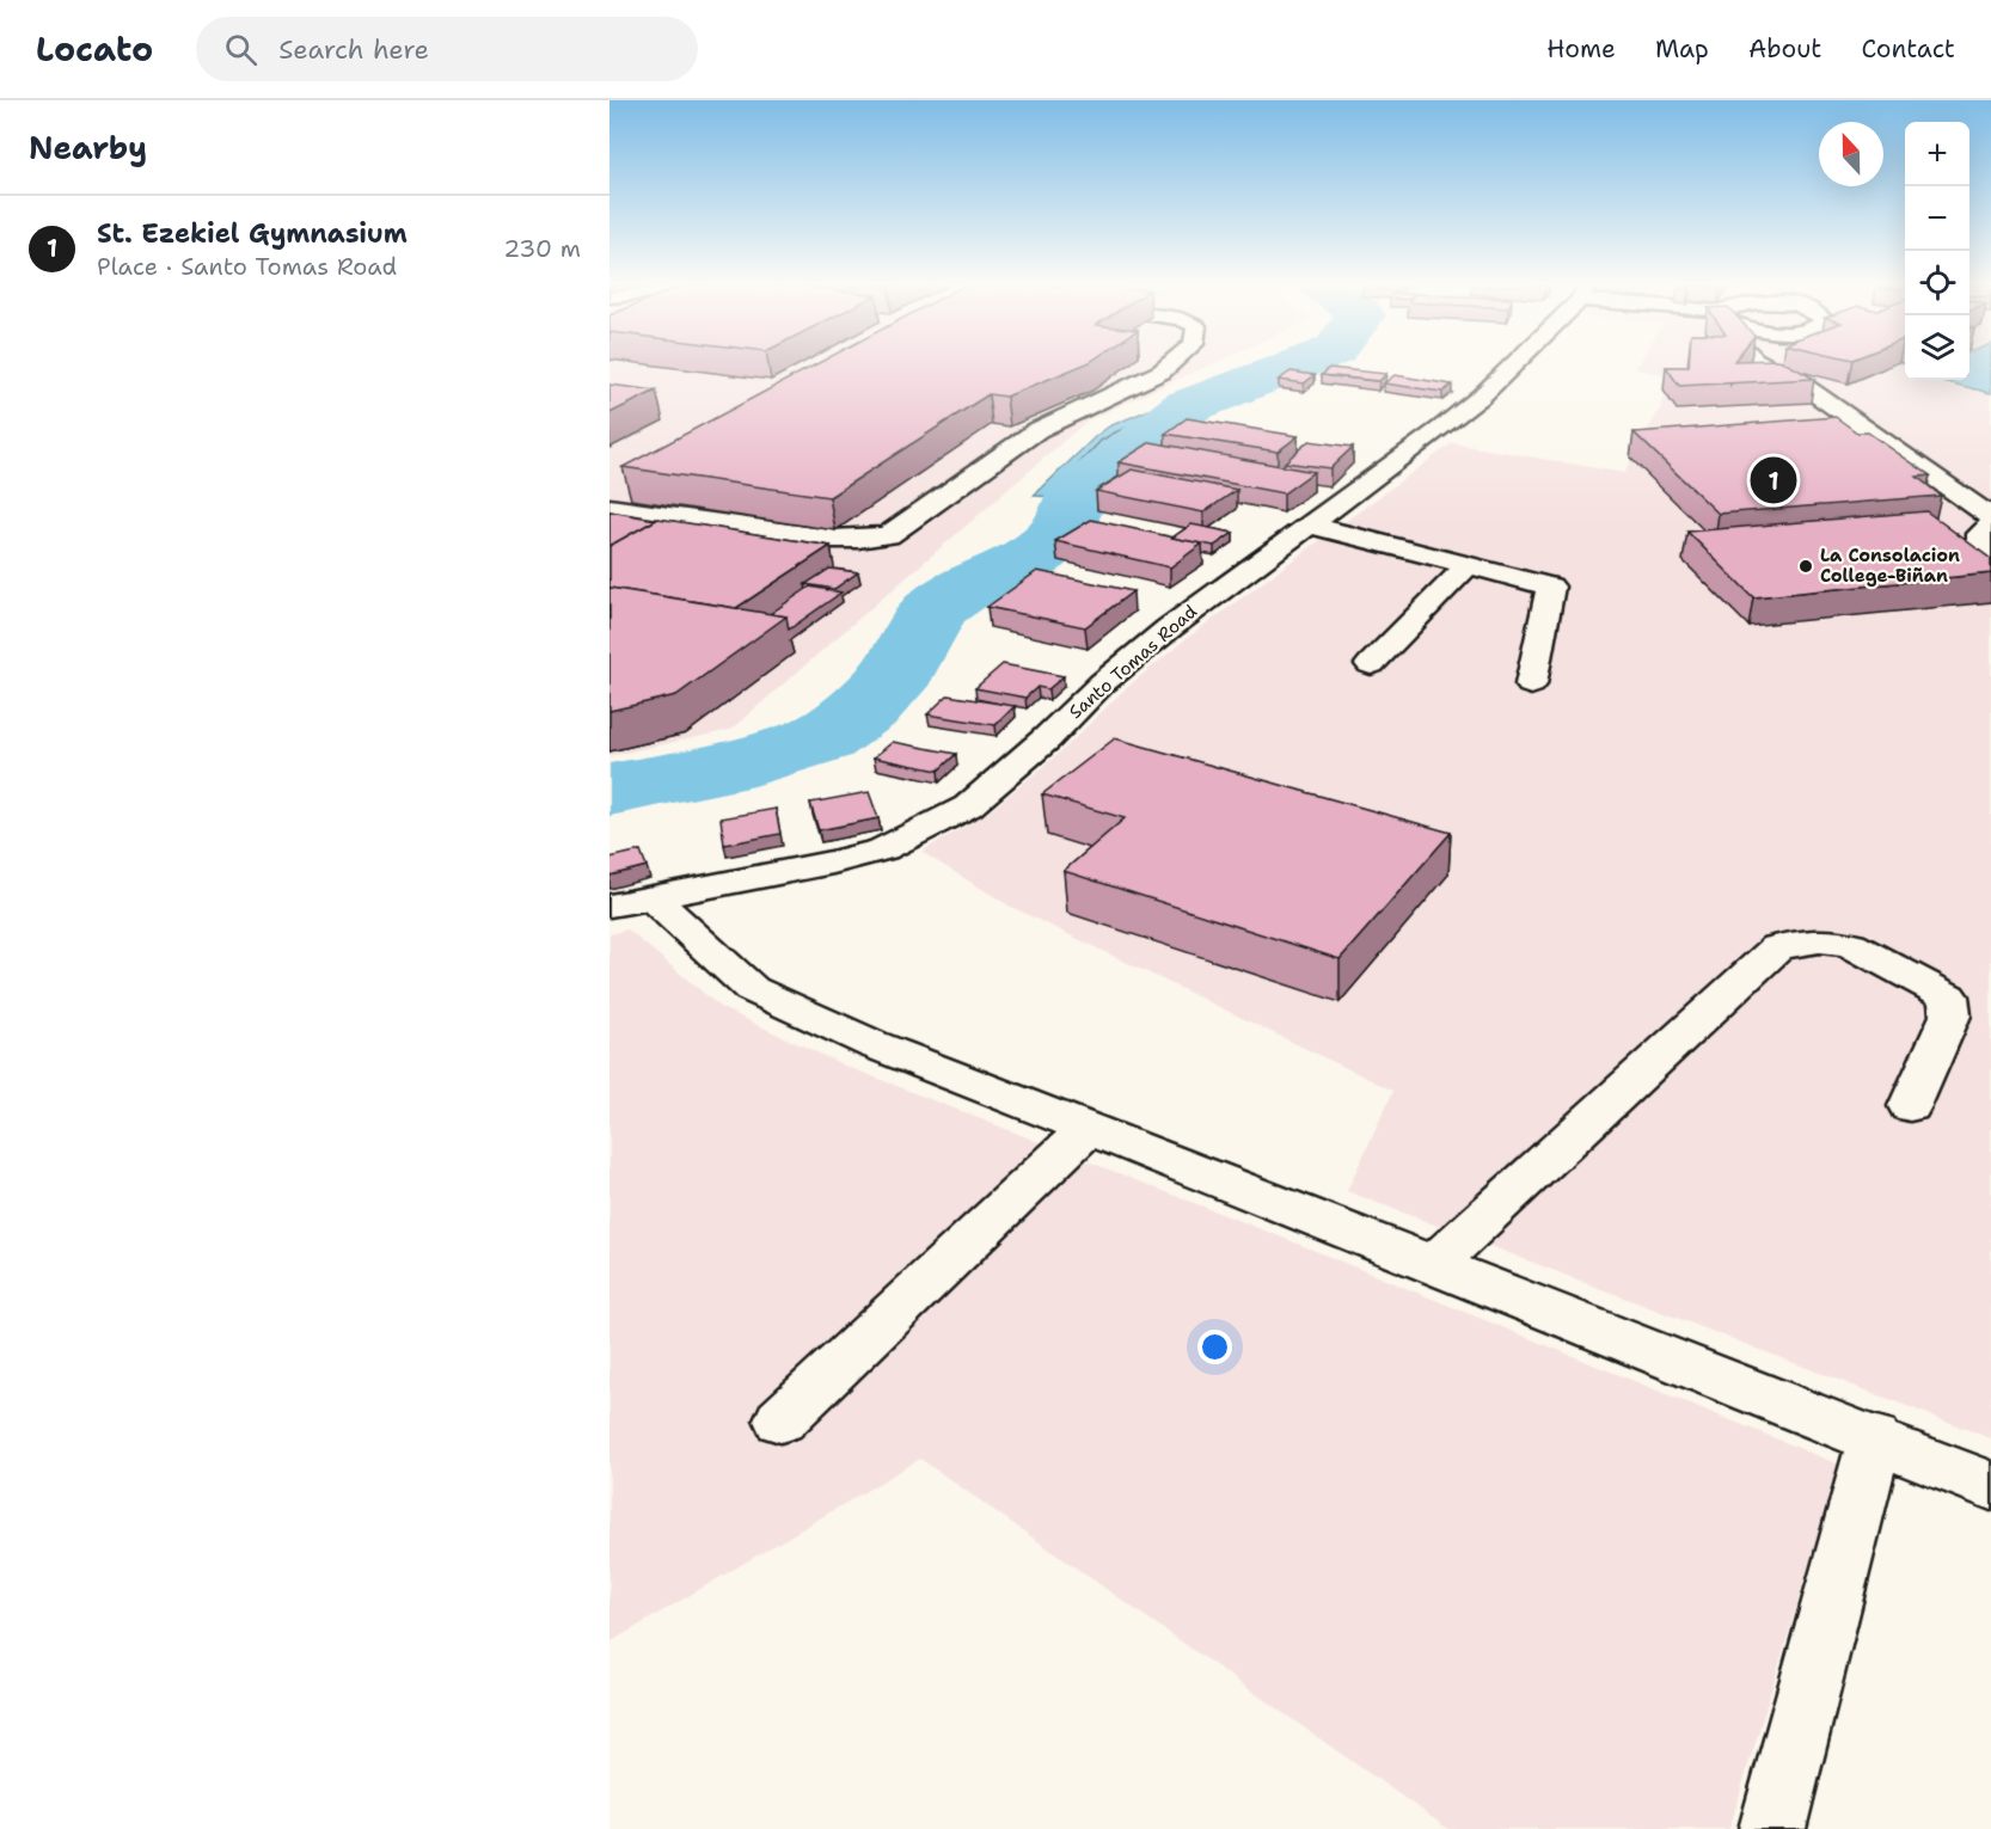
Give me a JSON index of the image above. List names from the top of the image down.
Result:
{
  "streets": {
    "street": ["Santo Tomas Road"]
  },
  "places": ["La Consolacion College-Biñan"],
  "north": "top",
  "page": {
    "header": "Locato",
    "search": "Search here",
    "nav": [
      "Home",
      "Map",
      "About",
      "Contact"
    ],
    "heading": "Nearby",
    "map_buttons": ["+", "−"],
    "list": [
      {
        "mark": "1",
        "name": "St. Ezekiel Gymnasium",
        "note": "Place · Santo Tomas Road",
        "value": "230 m"
      }
    ],
    "pins": "1"
  }
}
